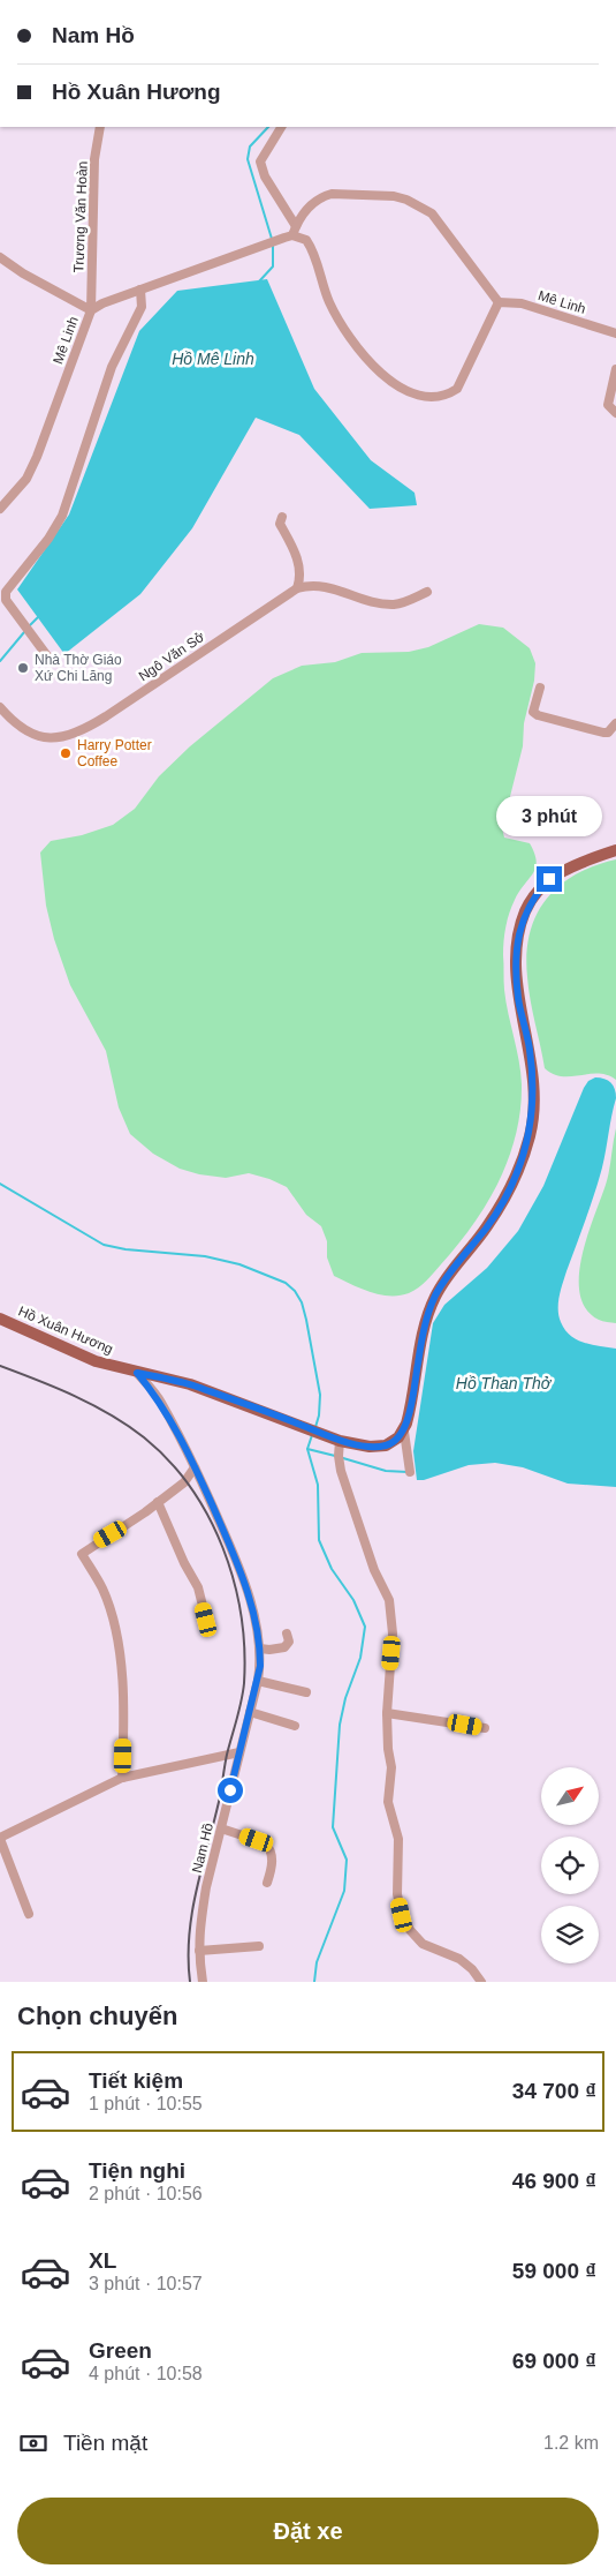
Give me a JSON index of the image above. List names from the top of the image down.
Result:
{
  "streets": {
    "main road": ["Hồ Xuân Hương"],
    "street": [
      "Trương Văn Hoàn",
      "Mê Linh",
      "Ngô Văn Sở",
      "Nam Hồ"
    ]
  },
  "crossings": [
    ["Trương Văn Hoàn", "Mê Linh"],
    ["Hồ Xuân Hương", "Nam Hồ"]
  ],
  "water": ["Hồ Mê Linh", "Hồ Than Thở"],
  "places": ["Nhà Thờ Giáo Xứ Chi Lăng", "Harry Potter Coffee"],
  "north": "top right",
  "page": {
    "banner": ["Nam Hồ", "Hồ Xuân Hương"],
    "bubble": "3 phút",
    "heading": "Chọn chuyến",
    "list": [
      {
        "name": "Tiết kiệm",
        "note": "1 phút · 10:55",
        "value": "34 700 ₫"
      },
      {
        "name": "Tiện nghi",
        "note": "2 phút · 10:56",
        "value": "46 900 ₫"
      },
      {
        "name": "XL",
        "note": "3 phút · 10:57",
        "value": "59 000 ₫"
      },
      {
        "name": "Green",
        "note": "4 phút · 10:58",
        "value": "69 000 ₫"
      }
    ],
    "pay": ["Tiền mặt", "1.2 km"],
    "buttons": "Đặt xe"
  }
}
